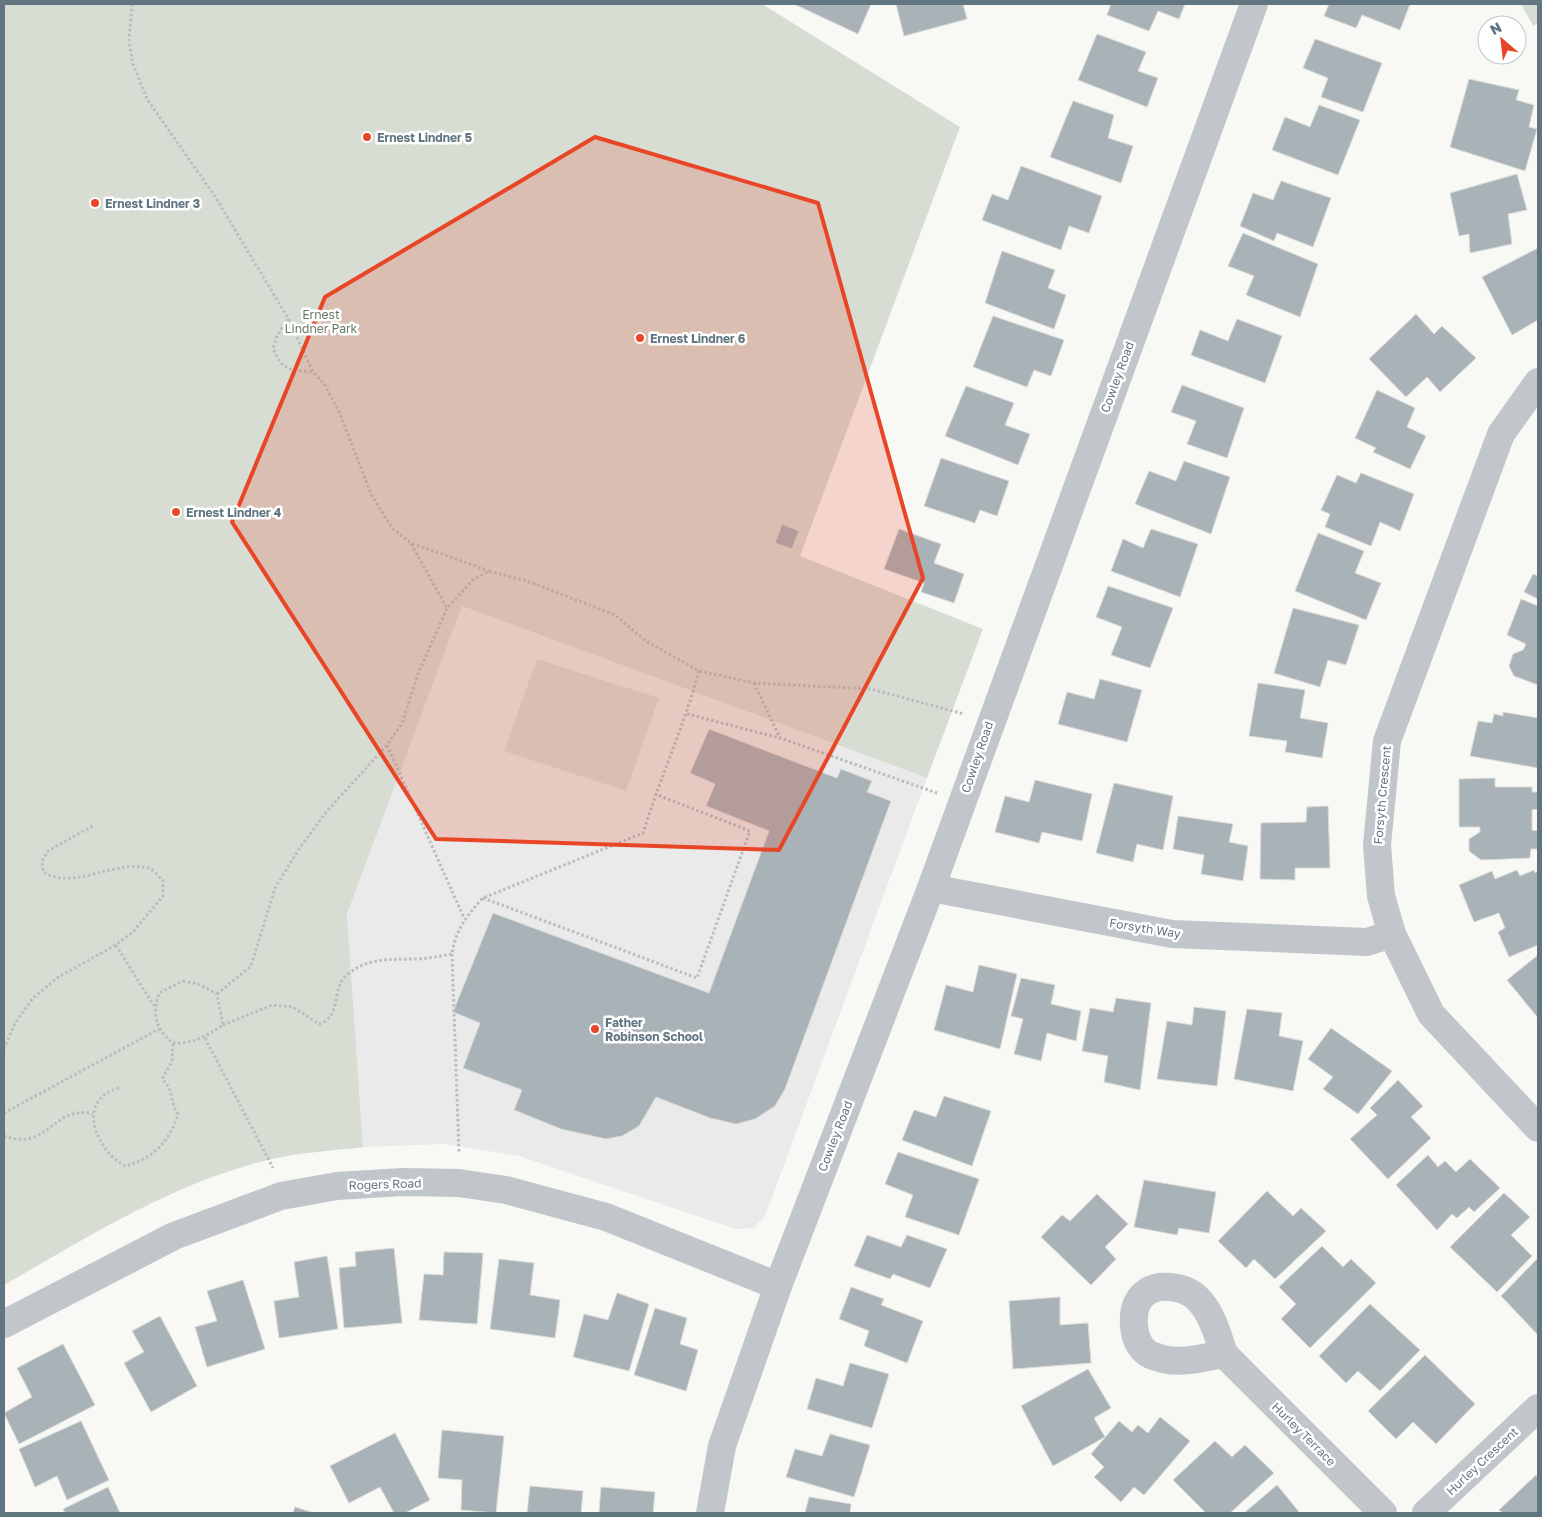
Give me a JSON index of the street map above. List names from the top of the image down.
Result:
{
  "streets": {
    "street": [
      "Cowley Road",
      "Forsyth Crescent",
      "Forsyth Way",
      "Rogers Road",
      "Hurley Terrace",
      "Hurley Crescent"
    ]
  },
  "crossings": [
    ["Cowley Road", "Forsyth Way"],
    ["Cowley Road", "Rogers Road"],
    ["Forsyth Crescent", "Forsyth Way"]
  ],
  "parks": ["Ernest Lindner Park"],
  "places": [
    "Ernest Lindner 5",
    "Ernest Lindner 3",
    "Ernest Lindner 6",
    "Ernest Lindner 4",
    "Father Robinson School"
  ],
  "north": "top left"
}
